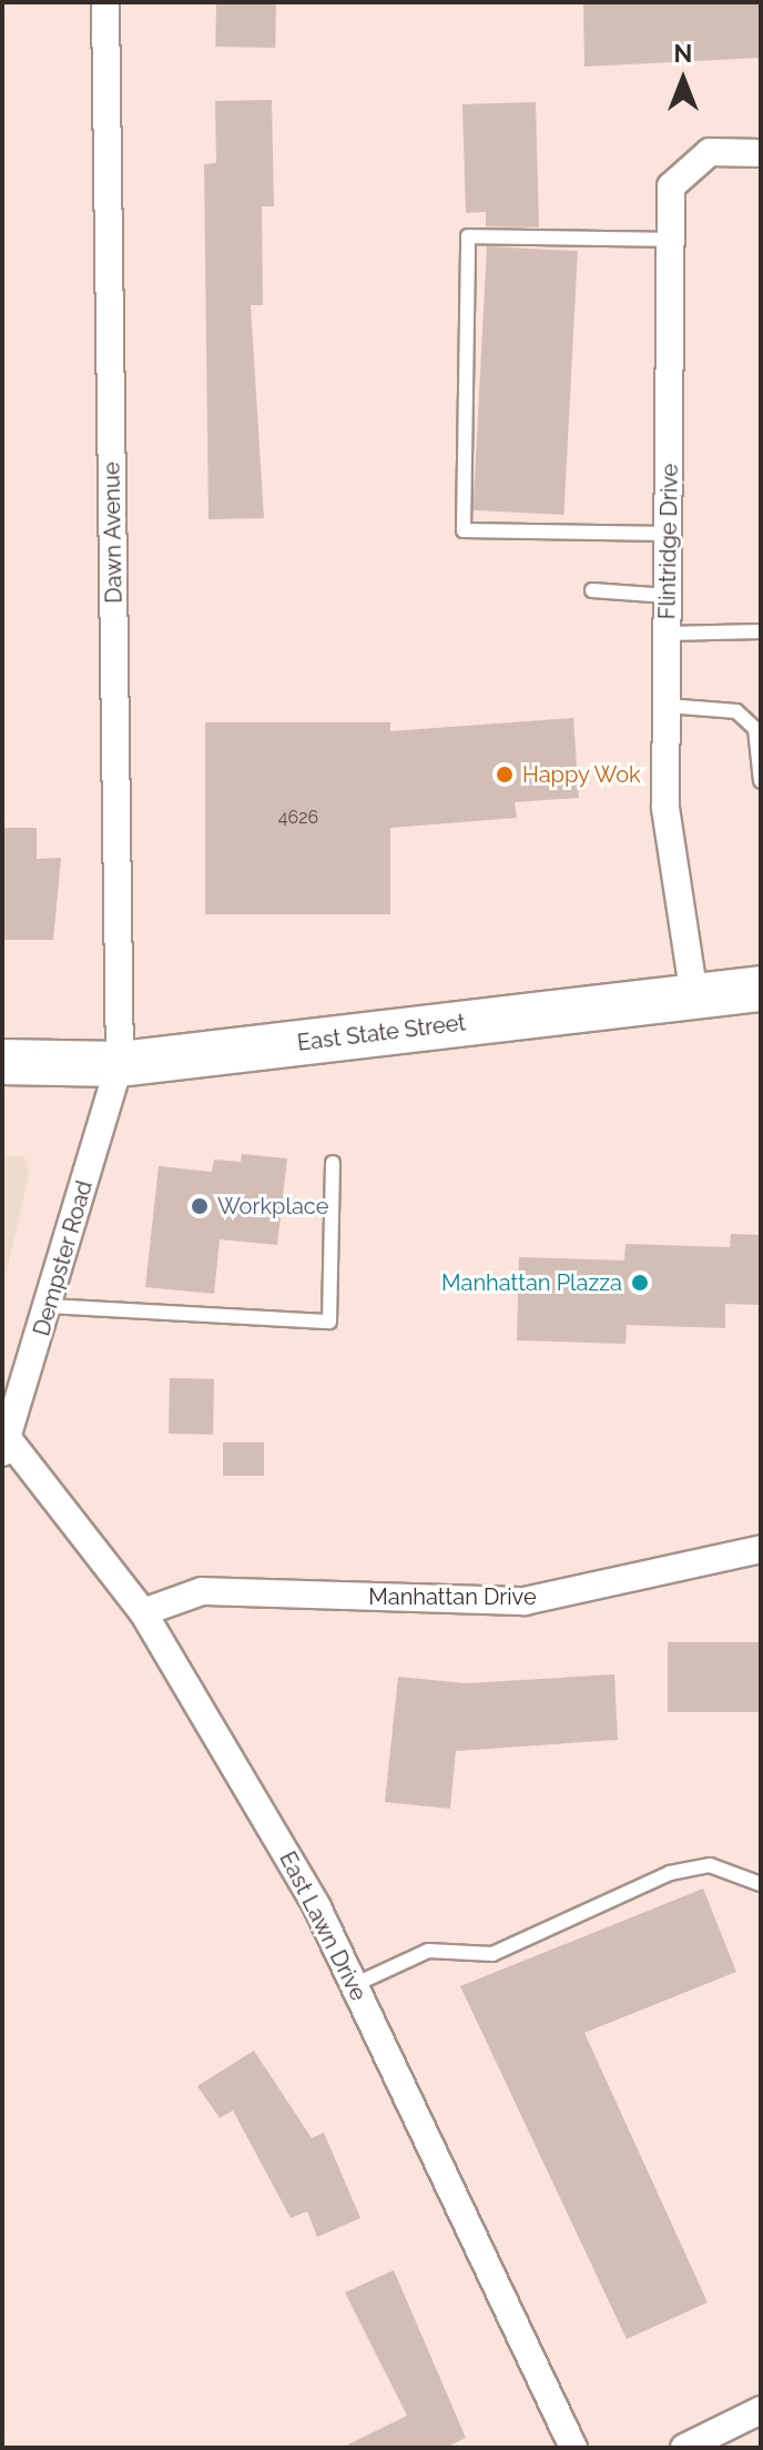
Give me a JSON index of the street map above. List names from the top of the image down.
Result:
{
  "streets": {
    "main road": ["East State Street"],
    "street": [
      "Dawn Avenue",
      "Flintridge Drive",
      "Dempster Road",
      "Manhattan Drive",
      "East Lawn Drive"
    ]
  },
  "crossings": [
    ["Dawn Avenue", "East State Street"],
    ["Dawn Avenue", "Dempster Road"],
    ["Flintridge Drive", "East State Street"],
    ["East State Street", "Dempster Road"],
    ["Dempster Road", "East Lawn Drive"],
    ["Manhattan Drive", "East Lawn Drive"]
  ],
  "places": ["Happy Wok", "Workplace", "Manhattan Plazza"],
  "house_numbers": ["4626"],
  "north": "top"
}
